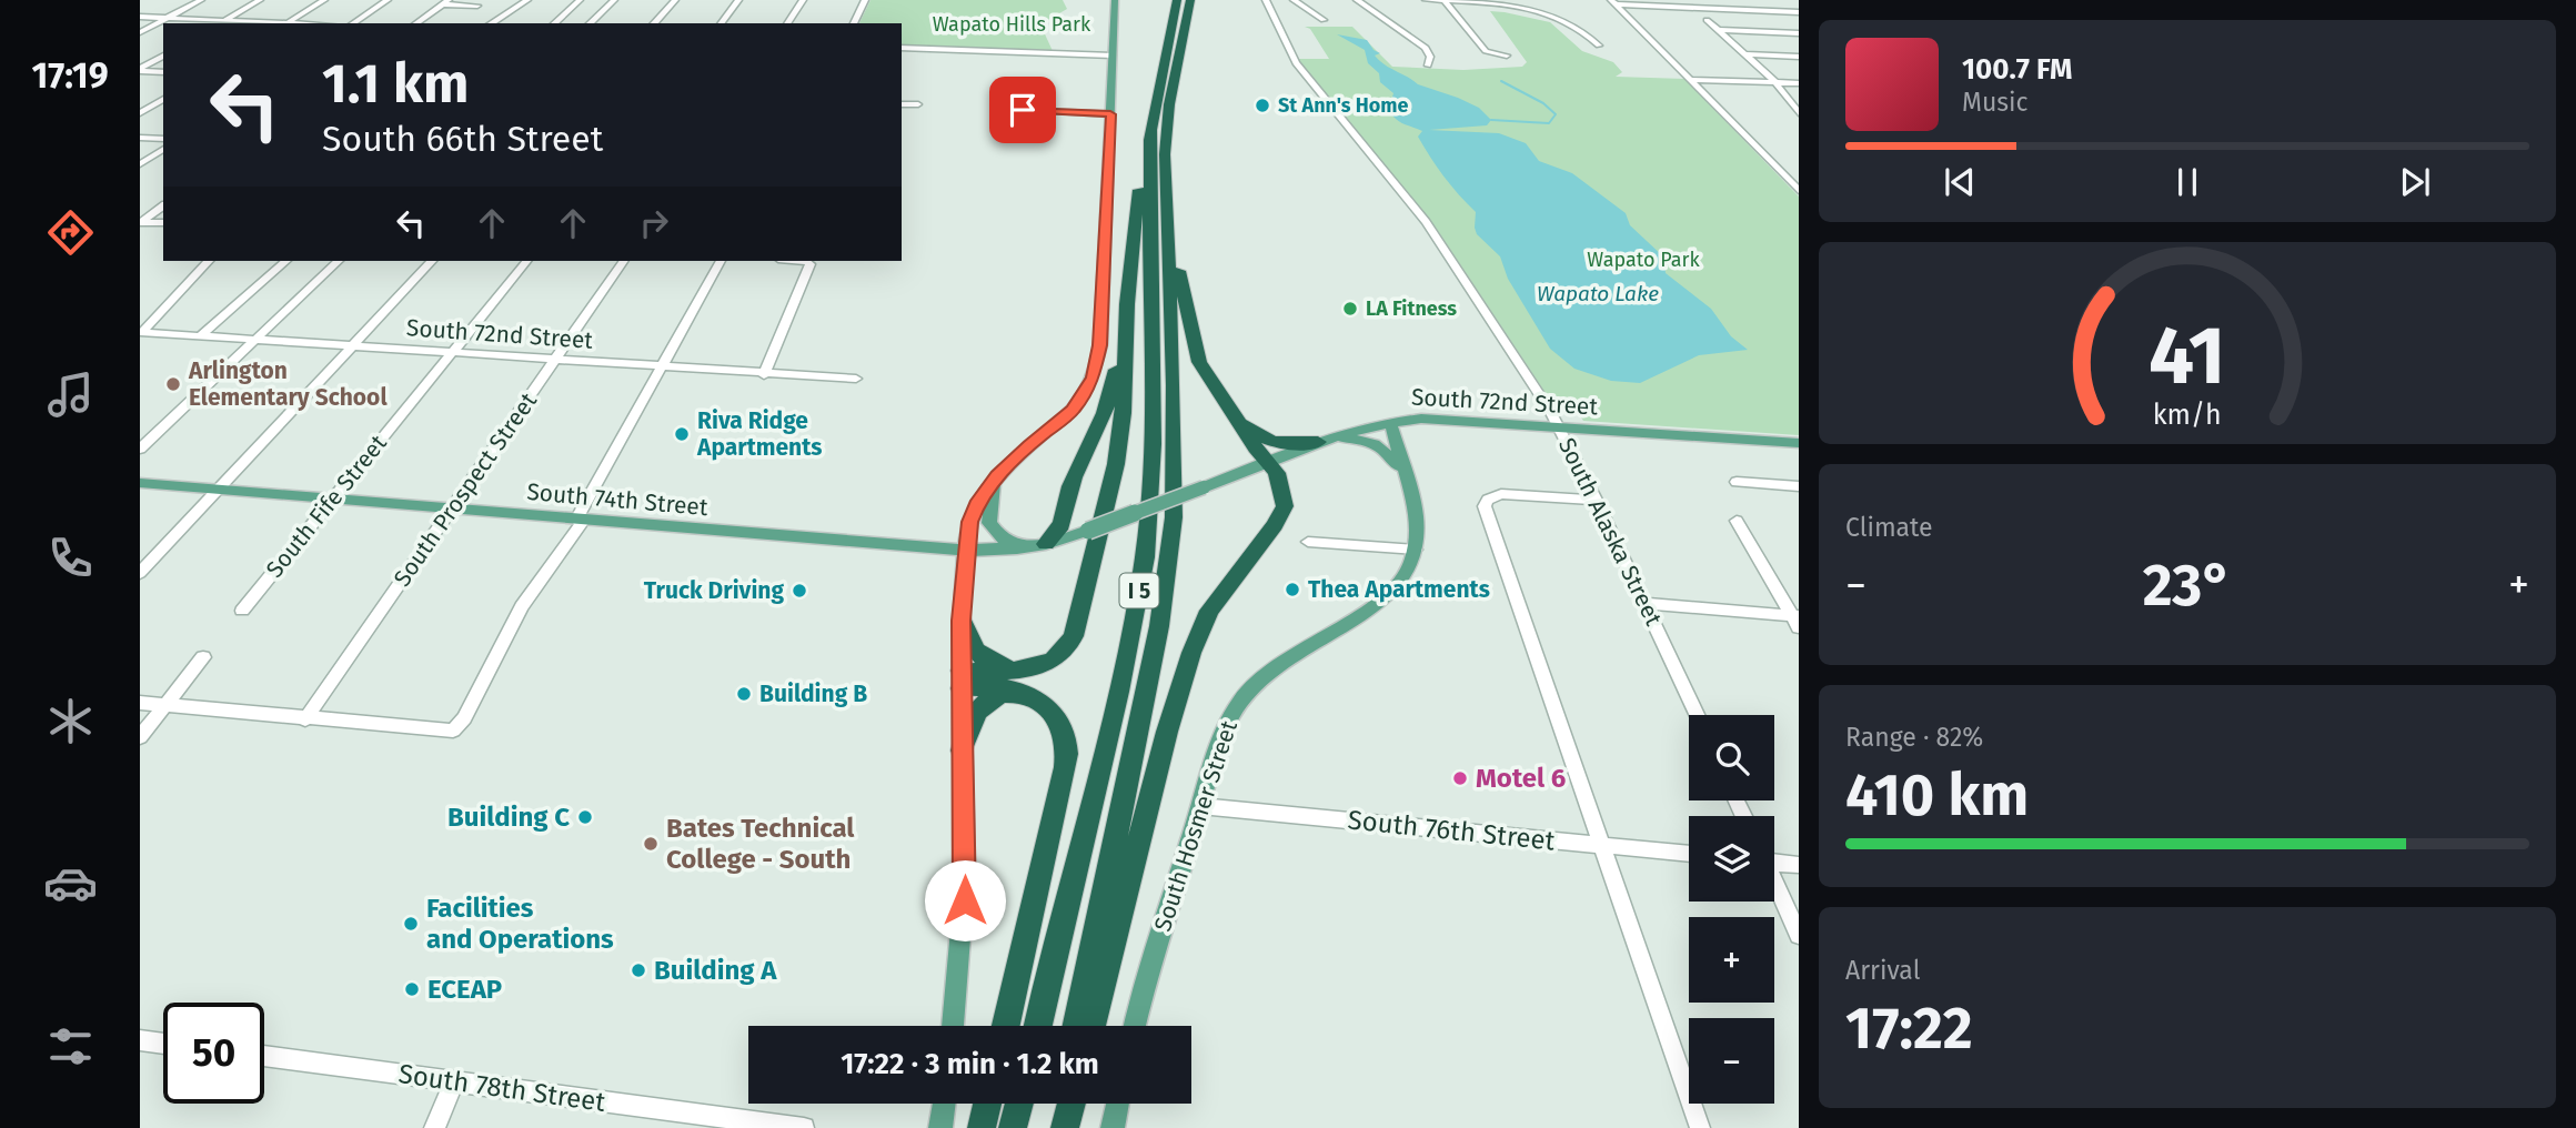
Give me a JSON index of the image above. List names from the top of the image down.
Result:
{
  "streets": {
    "highway": ["I 5"],
    "main road": ["South 72nd Street", "South 74th Street", "South Hosmer Street"],
    "street": [
      "South Prospect Street",
      "South Fife Street",
      "South Alaska Street",
      "South 76th Street",
      "South 78th Street"
    ]
  },
  "crossings": [
    ["South 72nd Street", "South Prospect Street"],
    ["South 72nd Street", "South 74th Street"],
    ["South 72nd Street", "South Fife Street"],
    ["South 72nd Street", "South Alaska Street"],
    ["South 72nd Street", "South Hosmer Street"],
    ["South Prospect Street", "South 74th Street"],
    ["South 74th Street", "South Fife Street"],
    ["South Hosmer Street", "South 76th Street"]
  ],
  "water": ["Wapato Lake"],
  "parks": ["Wapato Hills Park", "Wapato Park"],
  "places": [
    "St Ann's Home",
    "LA Fitness",
    "Arlington Elementary School",
    "Riva Ridge Apartments",
    "Thea Apartments",
    "Truck Driving",
    "Building B",
    "Motel 6",
    "Building C",
    "Bates Technical College - South",
    "Facilities and Operations",
    "Building A",
    "ECEAP"
  ],
  "page": {
    "tabs": "17:19",
    "turn": ["1.1 km", "South 66th Street"],
    "song": ["100.7 FM", "Music"],
    "tile": [
      "Climate",
      ["Range · 82%", "410 km"],
      ["Arrival", "17:22"]
    ],
    "heat": ["−", "23°", "+"],
    "map_buttons": ["+", "−"],
    "limit": "50",
    "trip": "17:22 · 3 min · 1.2 km",
    "gauge": ["41", "km/h"]
  }
}
